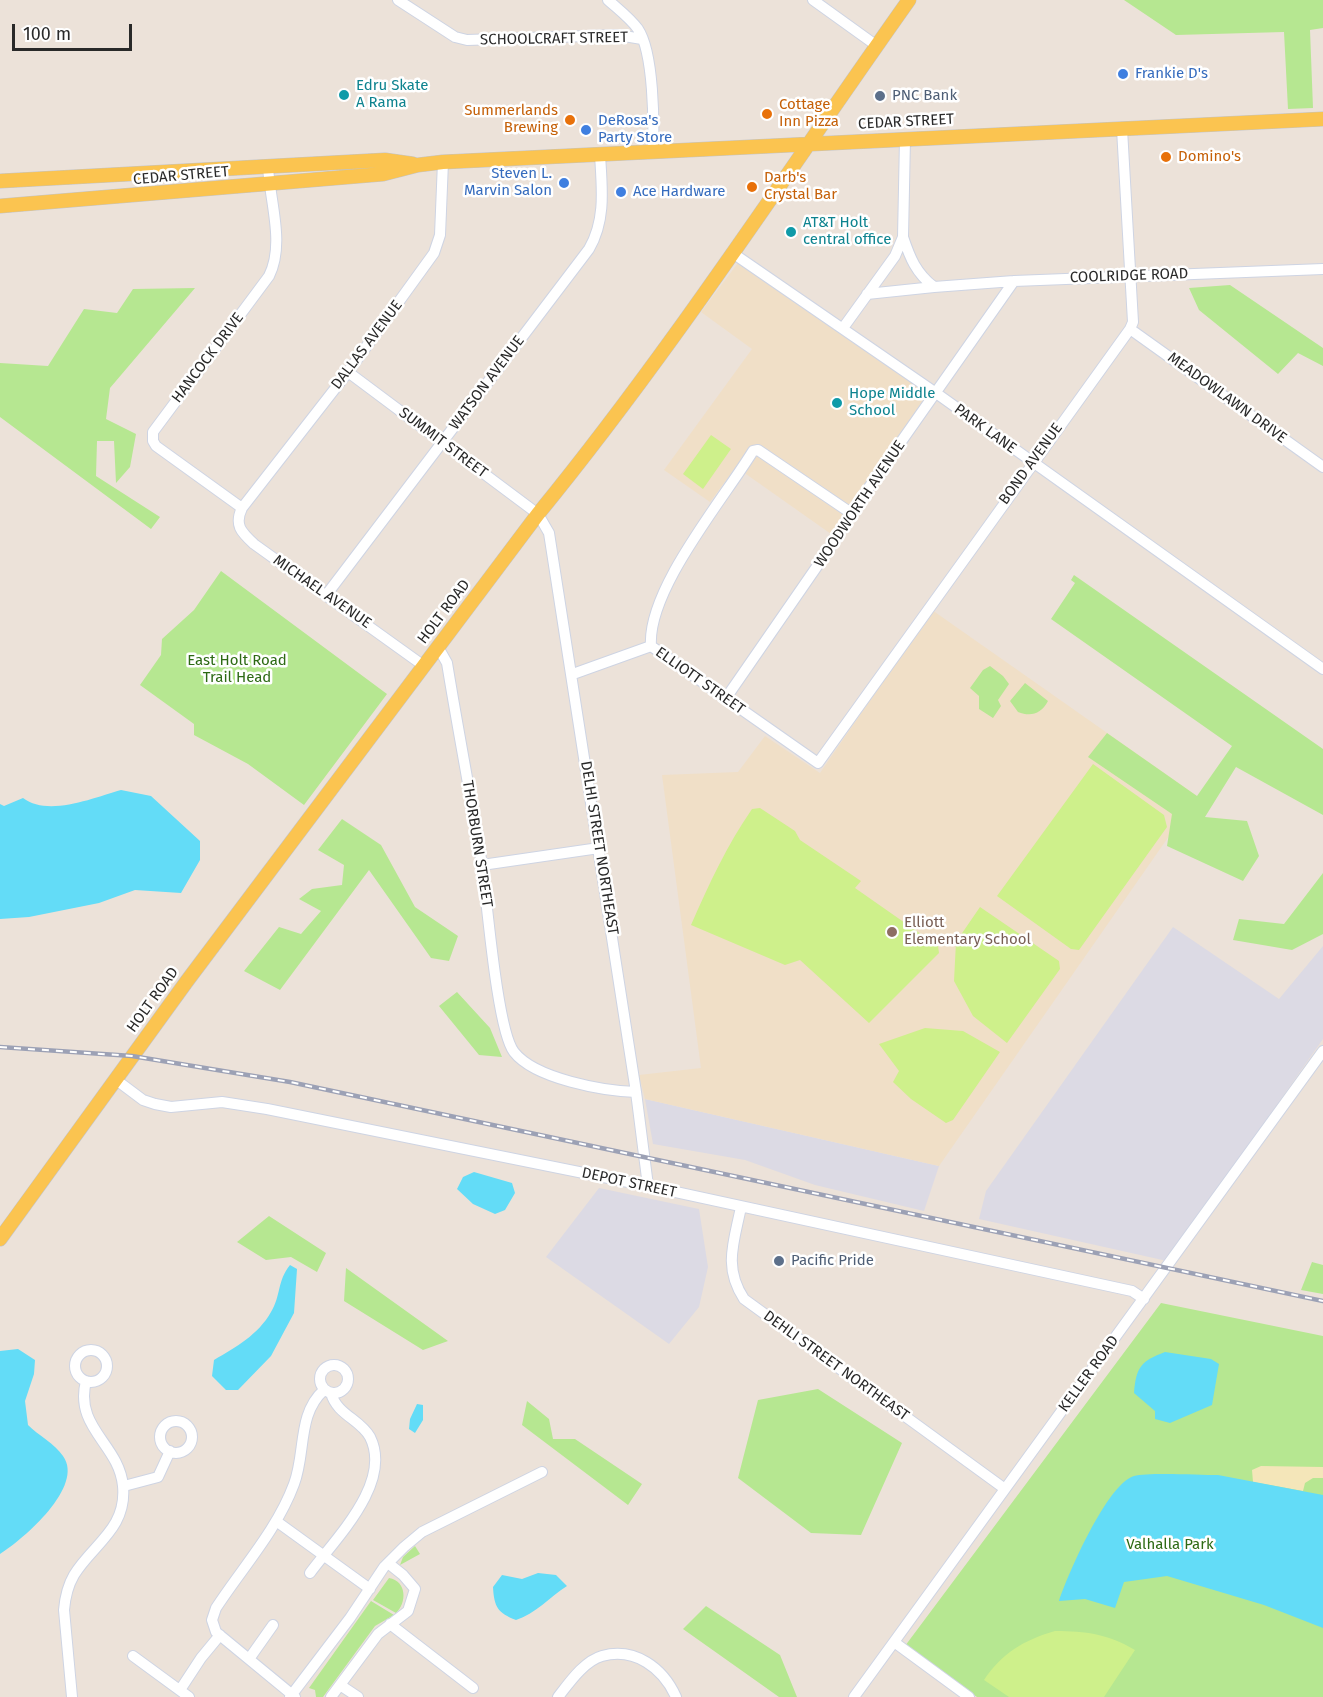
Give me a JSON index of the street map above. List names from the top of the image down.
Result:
{
  "streets": {
    "main road": ["CEDAR STREET", "HOLT ROAD"],
    "street": [
      "SCHOOLCRAFT STREET",
      "COOLRIDGE ROAD",
      "DALLAS AVENUE",
      "HANCOCK DRIVE",
      "WATSON AVENUE",
      "MEADOWLAWN DRIVE",
      "PARK LANE",
      "SUMMIT STREET",
      "BOND AVENUE",
      "WOODWORTH AVENUE",
      "MICHAEL AVENUE",
      "ELLIOTT STREET",
      "THORBURN STREET",
      "DELHI STREET NORTHEAST",
      "DEPOT STREET",
      "DEHLI STREET NORTHEAST",
      "KELLER ROAD"
    ]
  },
  "crossings": [
    ["SCHOOLCRAFT STREET", "CEDAR STREET"],
    ["CEDAR STREET", "DALLAS AVENUE"],
    ["CEDAR STREET", "HANCOCK DRIVE"],
    ["CEDAR STREET", "WATSON AVENUE"],
    ["CEDAR STREET", "HOLT ROAD"],
    ["COOLRIDGE ROAD", "WOODWORTH AVENUE"],
    ["DALLAS AVENUE", "HANCOCK DRIVE"],
    ["DALLAS AVENUE", "SUMMIT STREET"],
    ["DALLAS AVENUE", "MICHAEL AVENUE"],
    ["HANCOCK DRIVE", "MICHAEL AVENUE"],
    ["WATSON AVENUE", "SUMMIT STREET"],
    ["WATSON AVENUE", "MICHAEL AVENUE"],
    ["MEADOWLAWN DRIVE", "BOND AVENUE"],
    ["PARK LANE", "BOND AVENUE"],
    ["PARK LANE", "WOODWORTH AVENUE"],
    ["PARK LANE", "HOLT ROAD"],
    ["SUMMIT STREET", "HOLT ROAD"],
    ["SUMMIT STREET", "DELHI STREET NORTHEAST"],
    ["BOND AVENUE", "ELLIOTT STREET"],
    ["WOODWORTH AVENUE", "ELLIOTT STREET"],
    ["MICHAEL AVENUE", "HOLT ROAD"],
    ["HOLT ROAD", "THORBURN STREET"],
    ["HOLT ROAD", "DELHI STREET NORTHEAST"],
    ["HOLT ROAD", "DEPOT STREET"],
    ["ELLIOTT STREET", "DELHI STREET NORTHEAST"],
    ["THORBURN STREET", "DELHI STREET NORTHEAST"],
    ["DELHI STREET NORTHEAST", "DEPOT STREET"],
    ["DEPOT STREET", "DEHLI STREET NORTHEAST"],
    ["DEPOT STREET", "KELLER ROAD"],
    ["DEHLI STREET NORTHEAST", "KELLER ROAD"]
  ],
  "parks": ["East Holt Road Trail Head", "Valhalla Park"],
  "places": [
    "Frankie D's",
    "Edru Skate A Rama",
    "PNC Bank",
    "Cottage Inn Pizza",
    "Summerlands Brewing",
    "DeRosa's Party Store",
    "Domino's",
    "Steven L. Marvin Salon",
    "Darb's Crystal Bar",
    "Ace Hardware",
    "AT&T Holt central office",
    "Hope Middle School",
    "Elliott Elementary School",
    "Pacific Pride"
  ],
  "scale_bar": "100 m"
}
